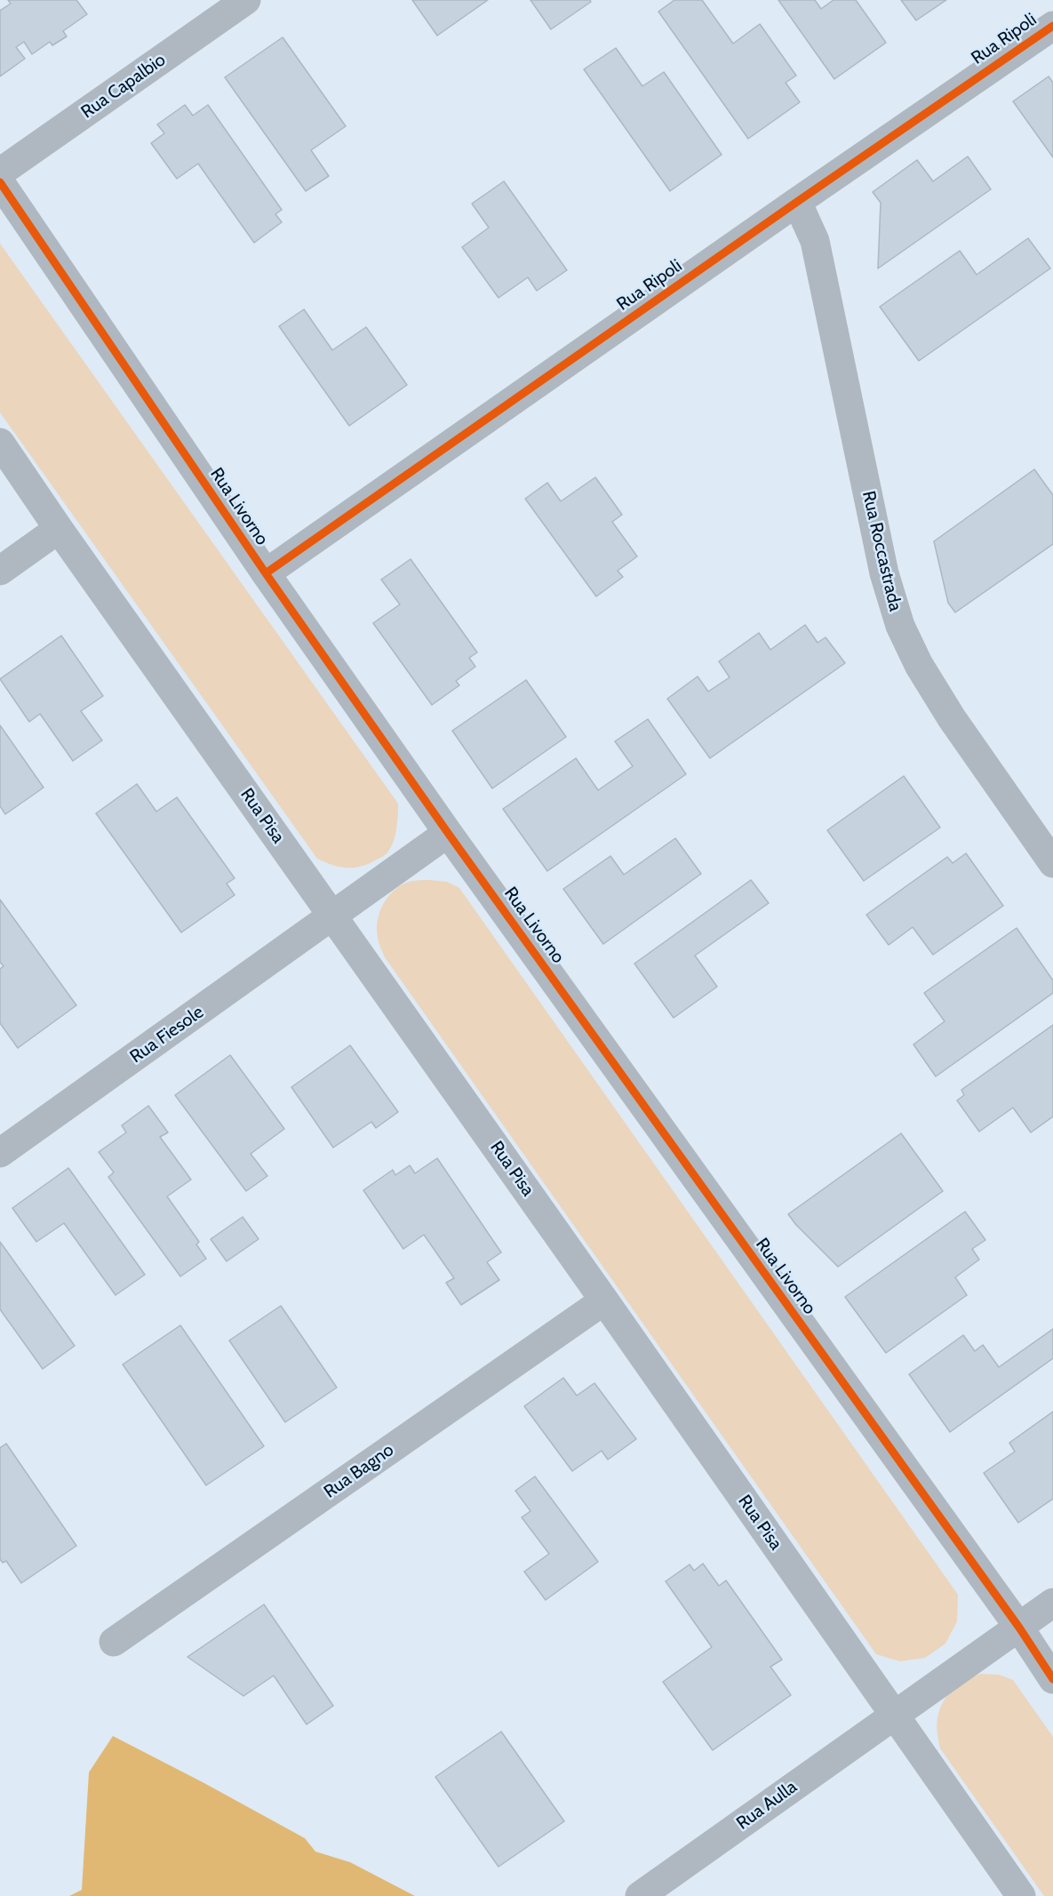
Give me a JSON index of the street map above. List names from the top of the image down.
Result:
{
  "streets": {
    "street": [
      "Rua Ripoli",
      "Rua Capalbio",
      "Rua Livorno",
      "Rua Roccastrada",
      "Rua Pisa",
      "Rua Fiesole",
      "Rua Bagno",
      "Rua Aulla"
    ]
  },
  "crossings": [
    ["Rua Ripoli", "Rua Livorno"],
    ["Rua Ripoli", "Rua Roccastrada"],
    ["Rua Livorno", "Rua Fiesole"],
    ["Rua Livorno", "Rua Aulla"],
    ["Rua Pisa", "Rua Fiesole"],
    ["Rua Pisa", "Rua Bagno"],
    ["Rua Pisa", "Rua Aulla"]
  ]
}
